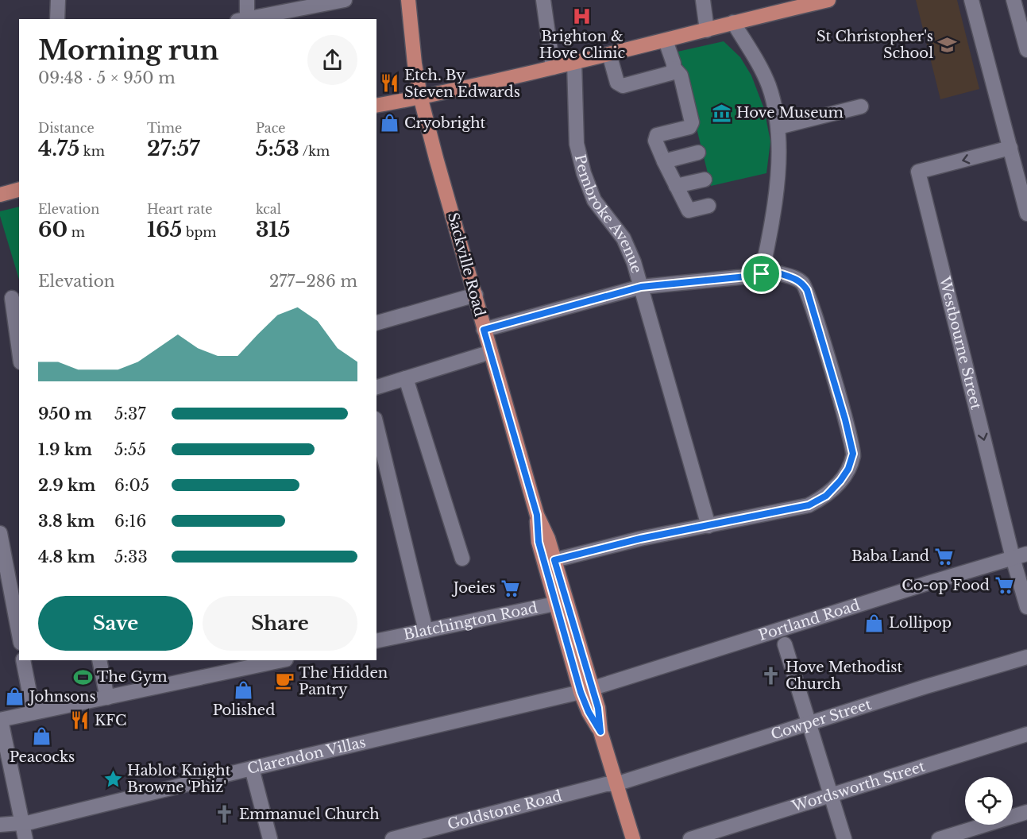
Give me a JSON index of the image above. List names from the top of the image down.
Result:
{
  "streets": {
    "main road": ["Sackville Road"],
    "street": [
      "Pembroke Avenue",
      "Westbourne Street",
      "Portland Road",
      "Blatchington Road",
      "Cowper Street",
      "Clarendon Villas",
      "Wordsworth Street",
      "Goldstone Road"
    ]
  },
  "crossings": [
    ["Sackville Road", "Portland Road"],
    ["Sackville Road", "Blatchington Road"],
    ["Sackville Road", "Cowper Street"],
    ["Sackville Road", "Clarendon Villas"],
    ["Sackville Road", "Goldstone Road"],
    ["Westbourne Street", "Portland Road"],
    ["Portland Road", "Clarendon Villas"],
    ["Cowper Street", "Goldstone Road"]
  ],
  "places": {
    "hospital": ["Brighton & Hove Clinic"],
    "school or university": ["St Christopher's School"],
    "restaurant": ["Etch. By Steven Edwards", "KFC"],
    "museum": ["Hove Museum"],
    "shop": [
      "Cryobright",
      "Lollipop",
      "Polished",
      "Johnsons",
      "Peacocks"
    ],
    "supermarket": ["Baba Land", "Co-op Food", "Joeies"],
    "church": ["Hove Methodist Church", "Emmanuel Church"],
    "sports": ["The Gym"],
    "cafe": ["The Hidden Pantry"],
    "place": ["Hablot Knight Browne 'Phiz'"]
  },
  "page": {
    "heading": ["Morning run", "09:48 · 5 × 950 m"],
    "stats": [
      ["Distance", "4.75 km"],
      ["Time", "27:57"],
      ["Pace", "5:53 /km"],
      ["Elevation", "60 m"],
      ["Heart rate", "165 bpm"],
      ["kcal", "315"]
    ],
    "chart": ["Elevation", "277–286 m"],
    "list": [
      {
        "name": "950 m",
        "note": "5:37"
      },
      {
        "name": "1.9 km",
        "note": "5:55"
      },
      {
        "name": "2.9 km",
        "note": "6:05"
      },
      {
        "name": "3.8 km",
        "note": "6:16"
      },
      {
        "name": "4.8 km",
        "note": "5:33"
      }
    ],
    "buttons": ["Save", "Share"]
  }
}
